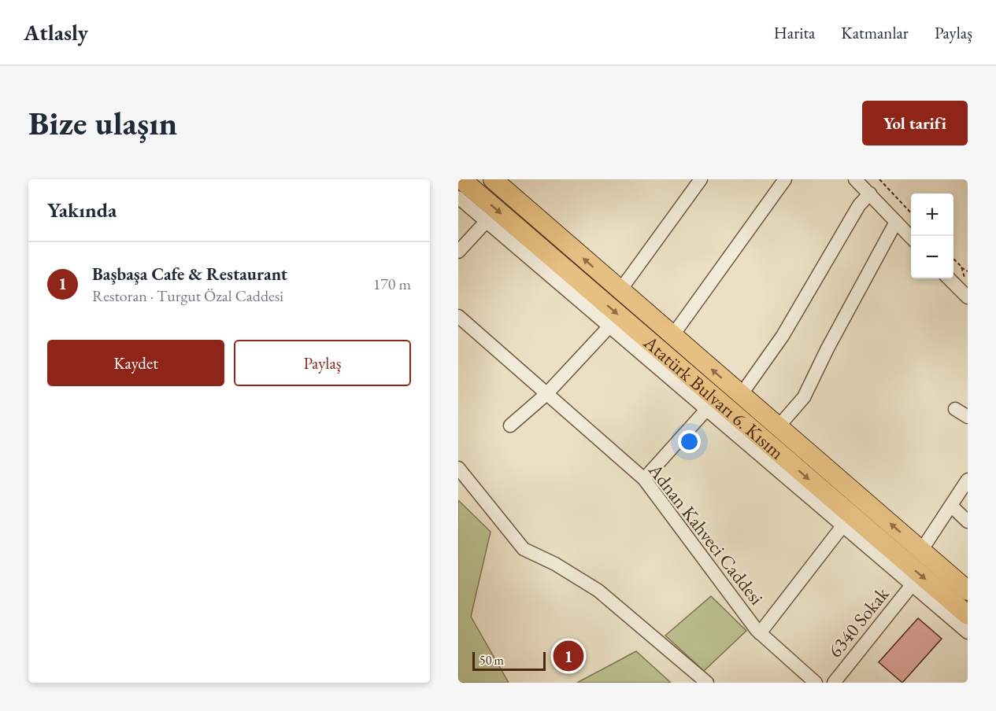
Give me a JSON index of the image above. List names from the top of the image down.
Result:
{
  "streets": {
    "highway": ["Atatürk Bulvarı 6. Kısım"],
    "street": ["Adnan Kahveci Caddesi", "6340 Sokak"]
  },
  "scale_bar": "50 m",
  "page": {
    "header": "Atlasly",
    "nav": ["Harita", "Katmanlar", "Paylaş"],
    "buttons": [
      "Yol tarifi",
      ["Kaydet", "Paylaş"]
    ],
    "title": "Bize ulaşın",
    "heading": "Yakında",
    "map_buttons": ["+", "−"],
    "list": [
      {
        "mark": "1",
        "name": "Başbaşa Cafe & Restaurant",
        "note": "Restoran · Turgut Özal Caddesi",
        "value": "170 m"
      }
    ],
    "pins": "1",
    "scale": "50 m"
  }
}
